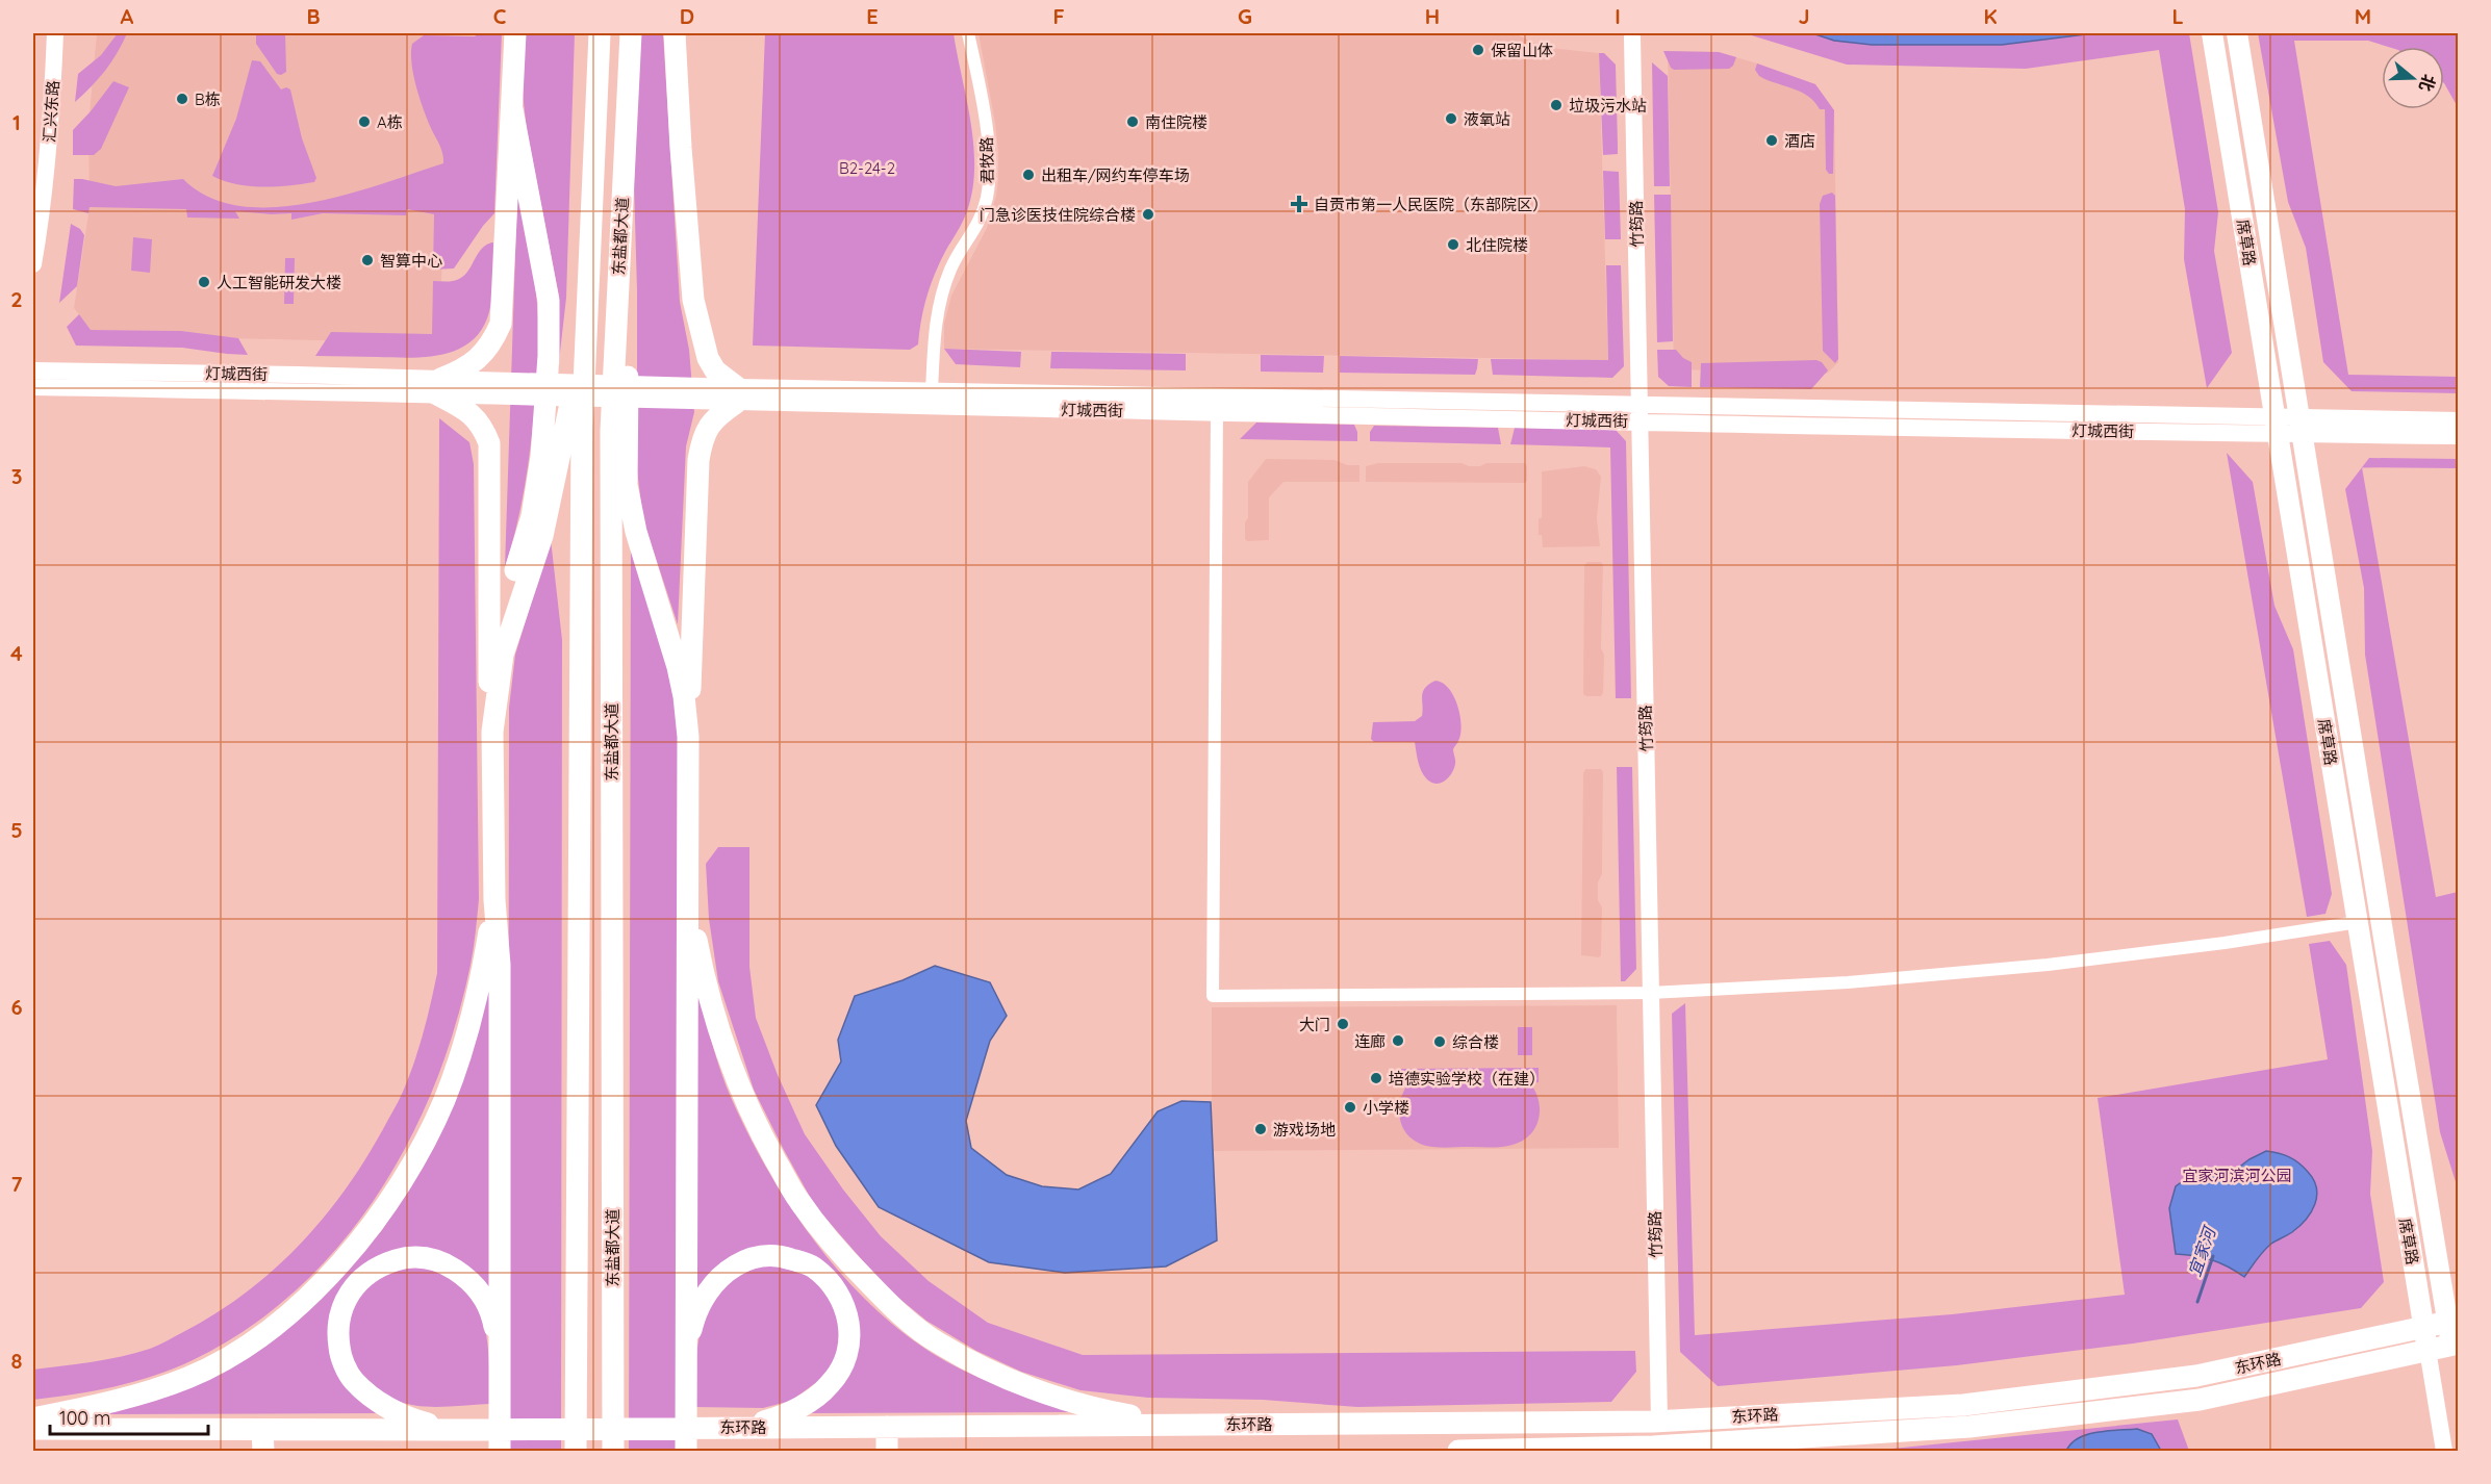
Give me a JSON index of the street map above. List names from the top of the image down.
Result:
{
  "streets": {
    "highway": ["东盐都大道", "东环路"],
    "main road": ["席草路"],
    "street": [
      "汇兴东路",
      "君牧路",
      "竹筠路",
      "灯城西街"
    ]
  },
  "crossings": [
    ["君牧路", "灯城西街"],
    ["竹筠路", "灯城西街"],
    ["竹筠路", "东环路"],
    ["席草路", "灯城西街"],
    ["席草路", "东环路"]
  ],
  "water": ["宜家河"],
  "parks": ["B2-24-2", "宜家河滨河公园"],
  "places": {
    "other": [
      "保留山体",
      "B栋",
      "垃圾污水站",
      "液氧站",
      "A栋",
      "南住院楼",
      "酒店",
      "出租车/网约车停车场",
      "门急诊医技住院综合楼",
      "北住院楼",
      "智算中心",
      "人工智能研发大楼",
      "大门",
      "连廊",
      "综合楼",
      "培德实验学校（在建）",
      "小学楼",
      "游戏场地"
    ],
    "health": ["自贡市第一人民医院（东部院区）"]
  },
  "scale_bar": "100 m",
  "north": "right",
  "grid": {
    "columns": [
      "A",
      "B",
      "C",
      "D",
      "E",
      "F",
      "G",
      "H",
      "I",
      "J",
      "K",
      "L",
      "M"
    ],
    "rows": [
      "1",
      "2",
      "3",
      "4",
      "5",
      "6",
      "7",
      "8"
    ]
  }
}
